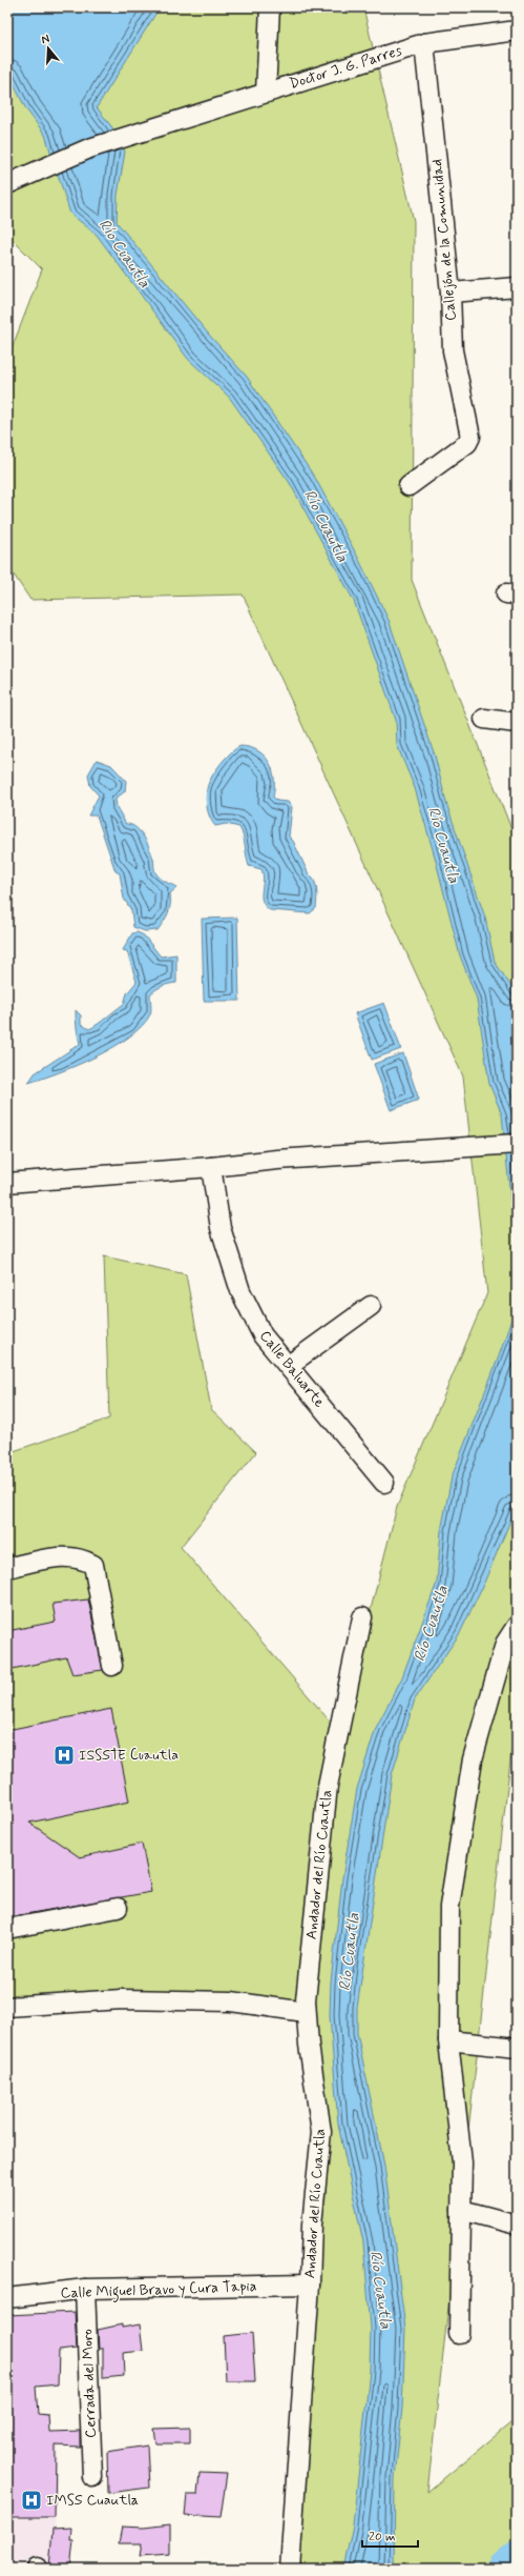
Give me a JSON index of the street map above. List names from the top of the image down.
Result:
{
  "streets": {
    "street": [
      "Doctor J. G. Parres",
      "Callejón de la Comunidad",
      "Calle Baluarte",
      "Andador del Río Cuautla",
      "Calle Miguel Bravo y Cura Tapia",
      "Cerrada del Moro"
    ]
  },
  "crossings": [
    ["Doctor J. G. Parres", "Callejón de la Comunidad"],
    ["Andador del Río Cuautla", "Calle Miguel Bravo y Cura Tapia"],
    ["Calle Miguel Bravo y Cura Tapia", "Cerrada del Moro"]
  ],
  "water": ["Río Cuautla"],
  "places": {
    "hospital": ["ISSSTE Cuautla", "IMSS Cuautla"]
  },
  "scale_bar": "20 m",
  "north": "top"
}
